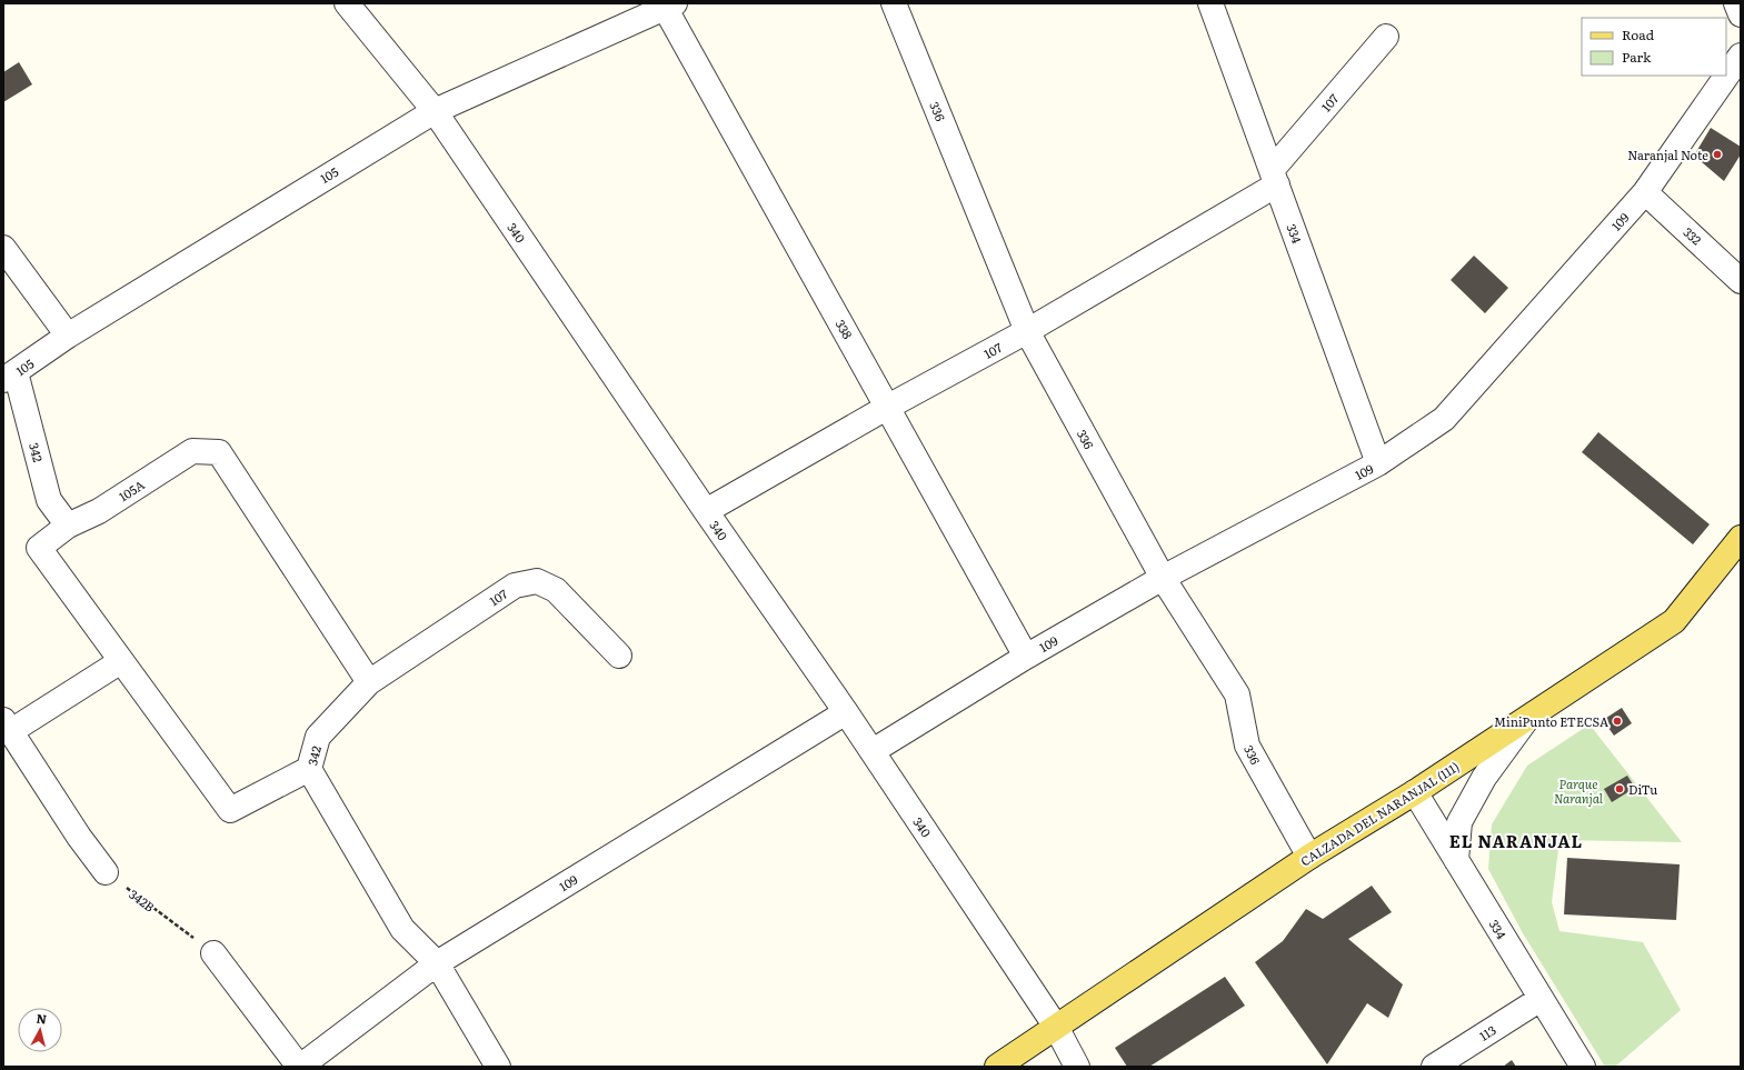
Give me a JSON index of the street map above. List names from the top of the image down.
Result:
{
  "streets": {
    "main road": ["CALZADA DEL NARANJAL (111)"],
    "street": [
      "107",
      "336",
      "105",
      "109",
      "340",
      "334",
      "332",
      "338",
      "342",
      "105A",
      "113"
    ],
    "path": ["342B"]
  },
  "crossings": [
    ["107", "336"],
    ["107", "340"],
    ["107", "334"],
    ["107", "338"],
    ["107", "342"],
    ["107", "105A"],
    ["336", "109"],
    ["336", "CALZADA DEL NARANJAL (111)"],
    ["105", "340"],
    ["105", "338"],
    ["105", "342"],
    ["109", "340"],
    ["109", "334"],
    ["109", "332"],
    ["109", "338"],
    ["109", "342"],
    ["340", "CALZADA DEL NARANJAL (111)"],
    ["334", "CALZADA DEL NARANJAL (111)"],
    ["334", "113"],
    ["342", "105A"]
  ],
  "districts": ["EL NARANJAL"],
  "parks": ["Parque Naranjal"],
  "places": ["Naranjal Note", "MiniPunto ETECSA", "DiTu"],
  "legend": ["Road", "Park"],
  "north": "top"
}
